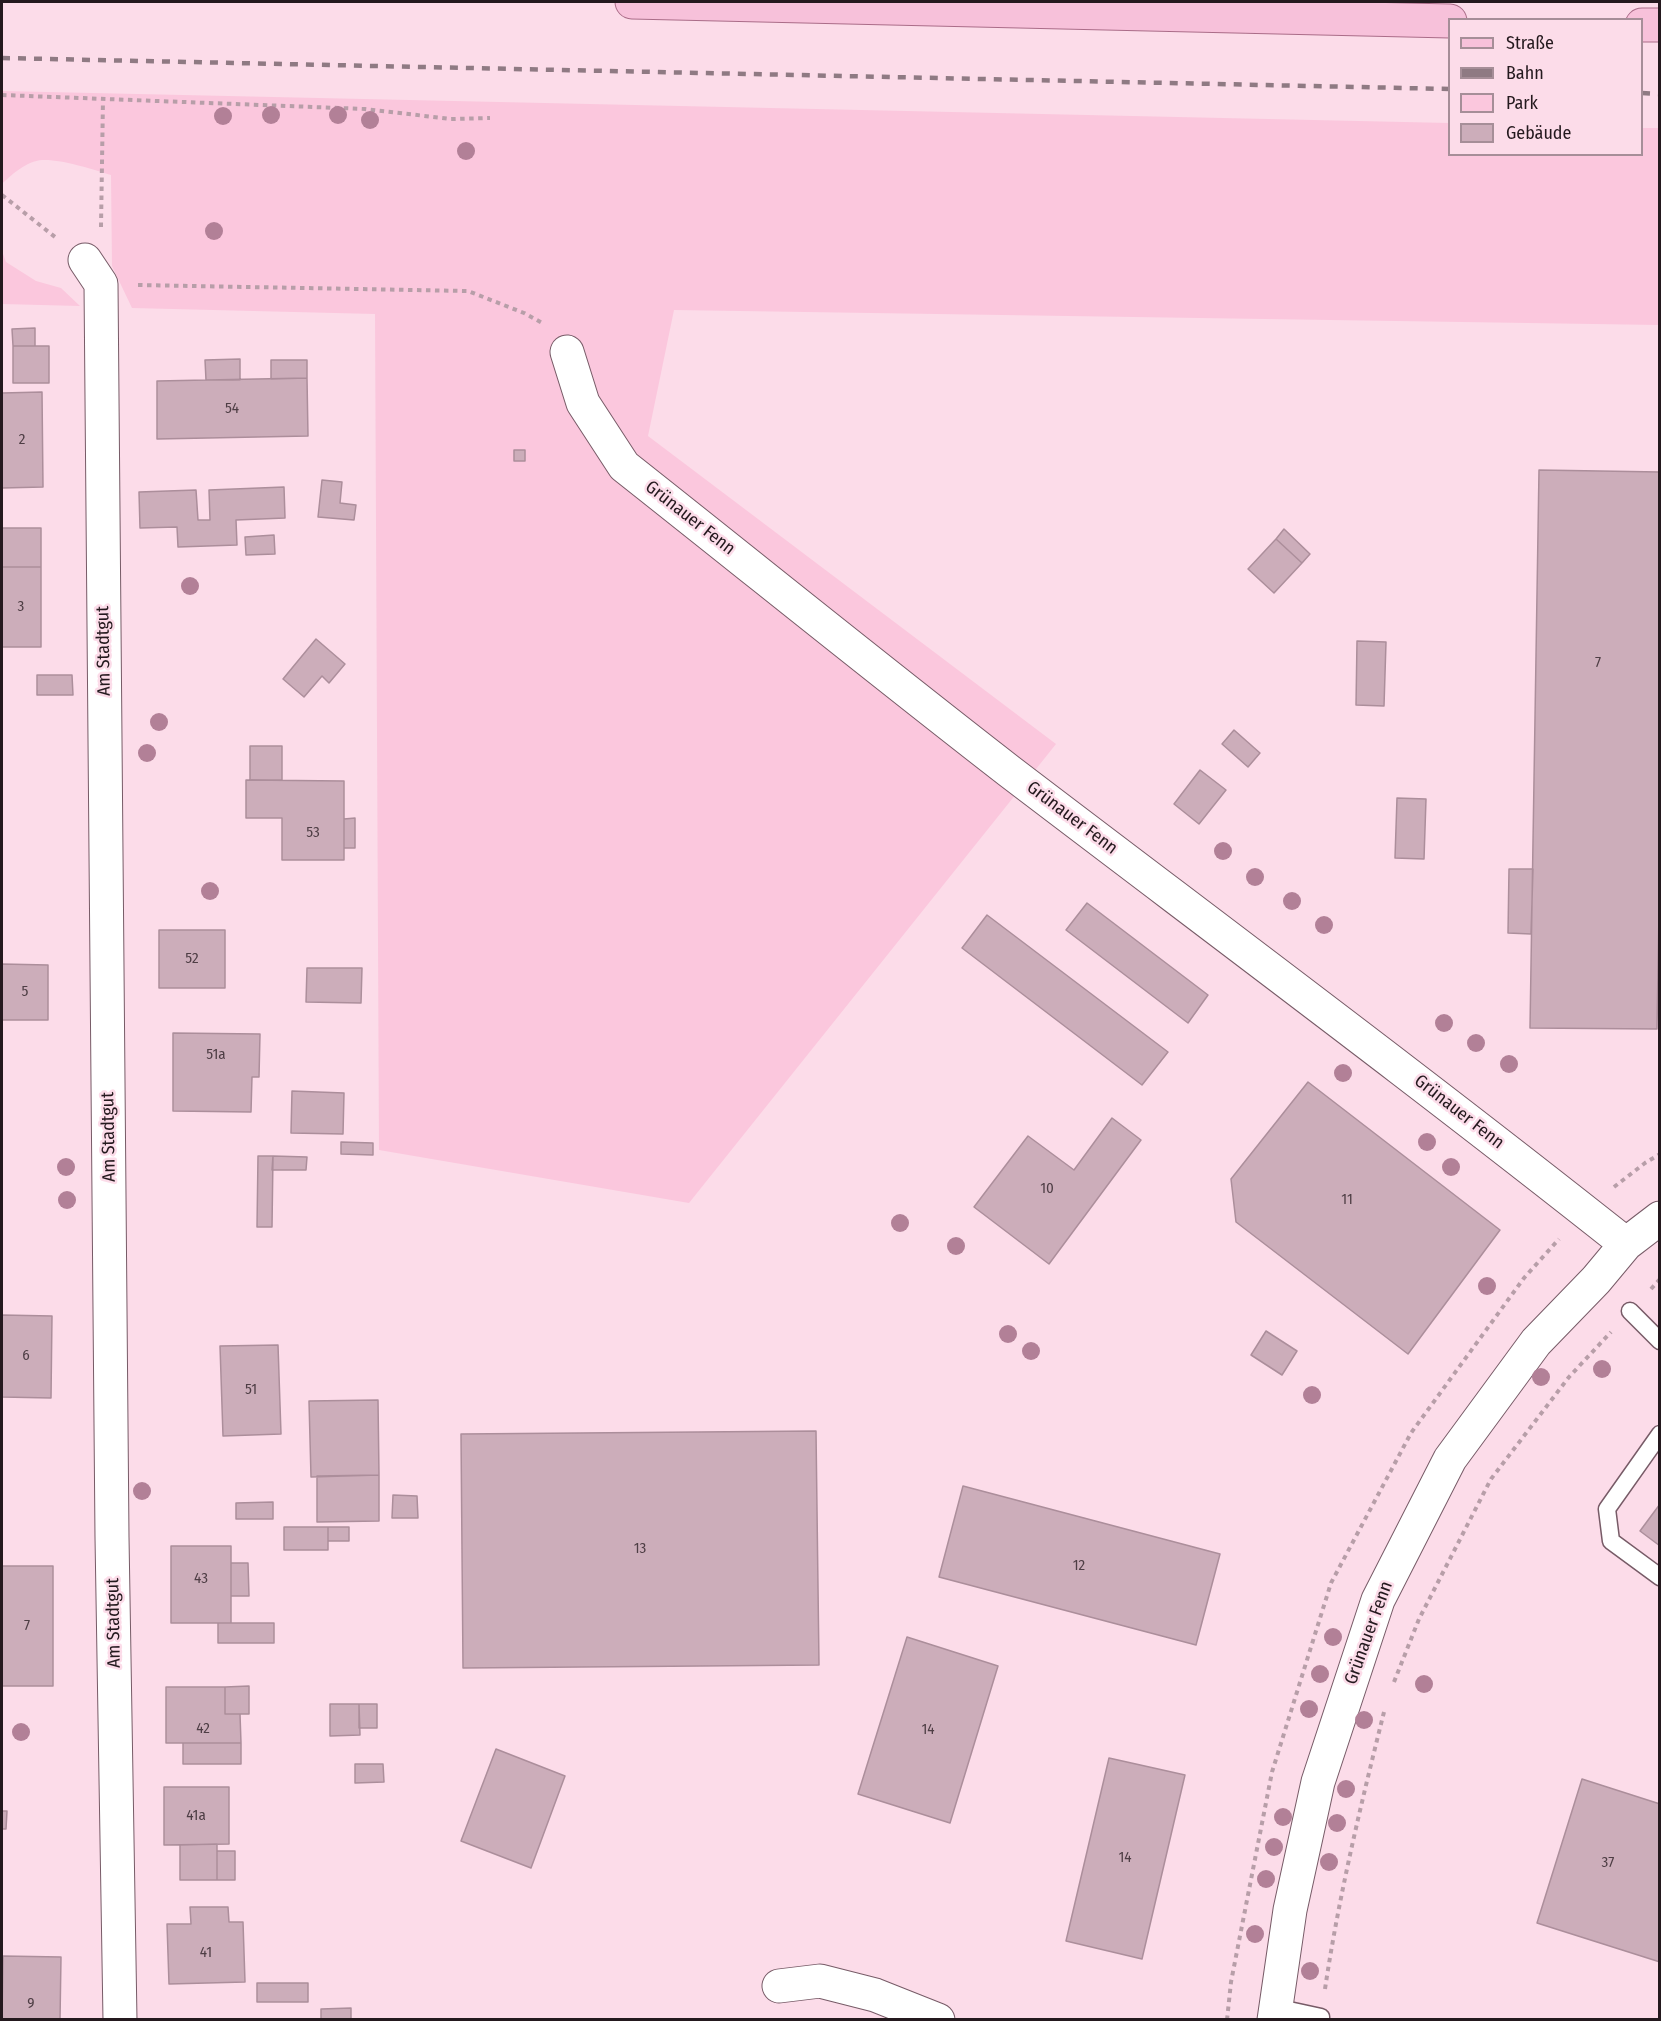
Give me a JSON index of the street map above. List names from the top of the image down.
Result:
{
  "streets": {
    "street": ["Grünauer Fenn", "Am Stadtgut"]
  },
  "house_numbers": [
    "54",
    "2",
    "3",
    "7",
    "53",
    "52",
    "5",
    "51a",
    "10",
    "11",
    "6",
    "51",
    "13",
    "12",
    "43",
    "7",
    "42",
    "14",
    "41a",
    "14",
    "37",
    "41",
    "9"
  ],
  "legend": [
    "Straße",
    "Bahn",
    "Park",
    "Gebäude"
  ]
}
